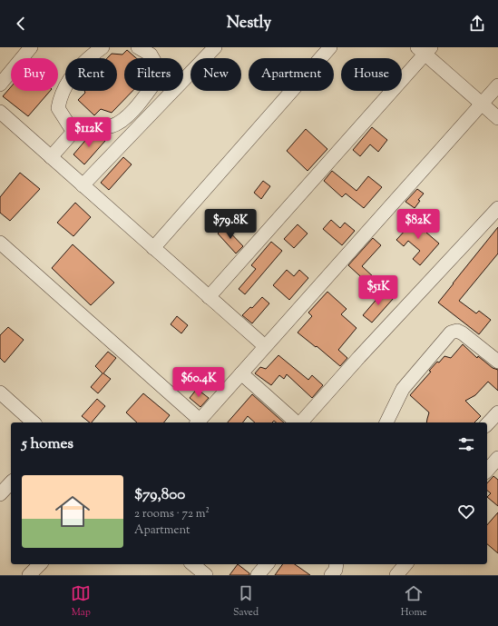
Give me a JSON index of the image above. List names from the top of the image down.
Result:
{
  "page": {
    "header": "Nestly",
    "chip": [
      "Buy",
      "Rent",
      "Filters",
      "New",
      "Apartment",
      "House"
    ],
    "price": [
      "$112K",
      "$79.8K",
      "$82K",
      "$51K",
      "$60.4K"
    ],
    "heading": "5 homes",
    "list": [
      {
        "name": "$79,800",
        "note": "2 rooms · 72 m² · Apartment"
      }
    ],
    "tabs": ["Map", "Saved", "Home"]
  }
}
